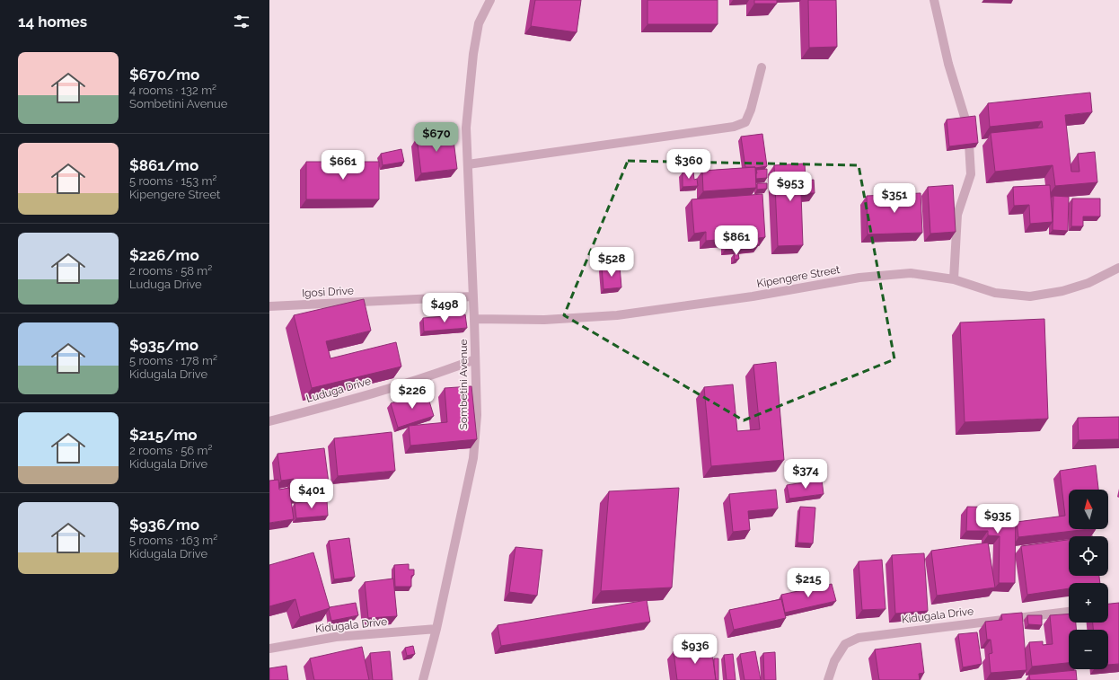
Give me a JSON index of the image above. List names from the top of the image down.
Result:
{
  "streets": {
    "street": [
      "Kipengere Street",
      "Igosi Drive",
      "Sombetini Avenue",
      "Luduga Drive",
      "Kidugala Drive"
    ]
  },
  "crossings": [
    ["Kipengere Street", "Sombetini Avenue"],
    ["Igosi Drive", "Sombetini Avenue"],
    ["Sombetini Avenue", "Luduga Drive"],
    ["Sombetini Avenue", "Kidugala Drive"]
  ],
  "north": "top",
  "page": {
    "heading": "14 homes",
    "list": [
      {
        "name": "$670/mo",
        "note": "4 rooms · 132 m² · Sombetini Avenue"
      },
      {
        "name": "$861/mo",
        "note": "5 rooms · 153 m² · Kipengere Street"
      },
      {
        "name": "$226/mo",
        "note": "2 rooms · 58 m² · Luduga Drive"
      },
      {
        "name": "$935/mo",
        "note": "5 rooms · 178 m² · Kidugala Drive"
      },
      {
        "name": "$215/mo",
        "note": "2 rooms · 56 m² · Kidugala Drive"
      },
      {
        "name": "$936/mo",
        "note": "5 rooms · 163 m² · Kidugala Drive"
      }
    ],
    "price": [
      "$670",
      "$360",
      "$661",
      "$953",
      "$351",
      "$861",
      "$528",
      "$498",
      "$226",
      "$374",
      "$401",
      "$935",
      "$215",
      "$936"
    ],
    "map_buttons": ["+", "−"]
  }
}
